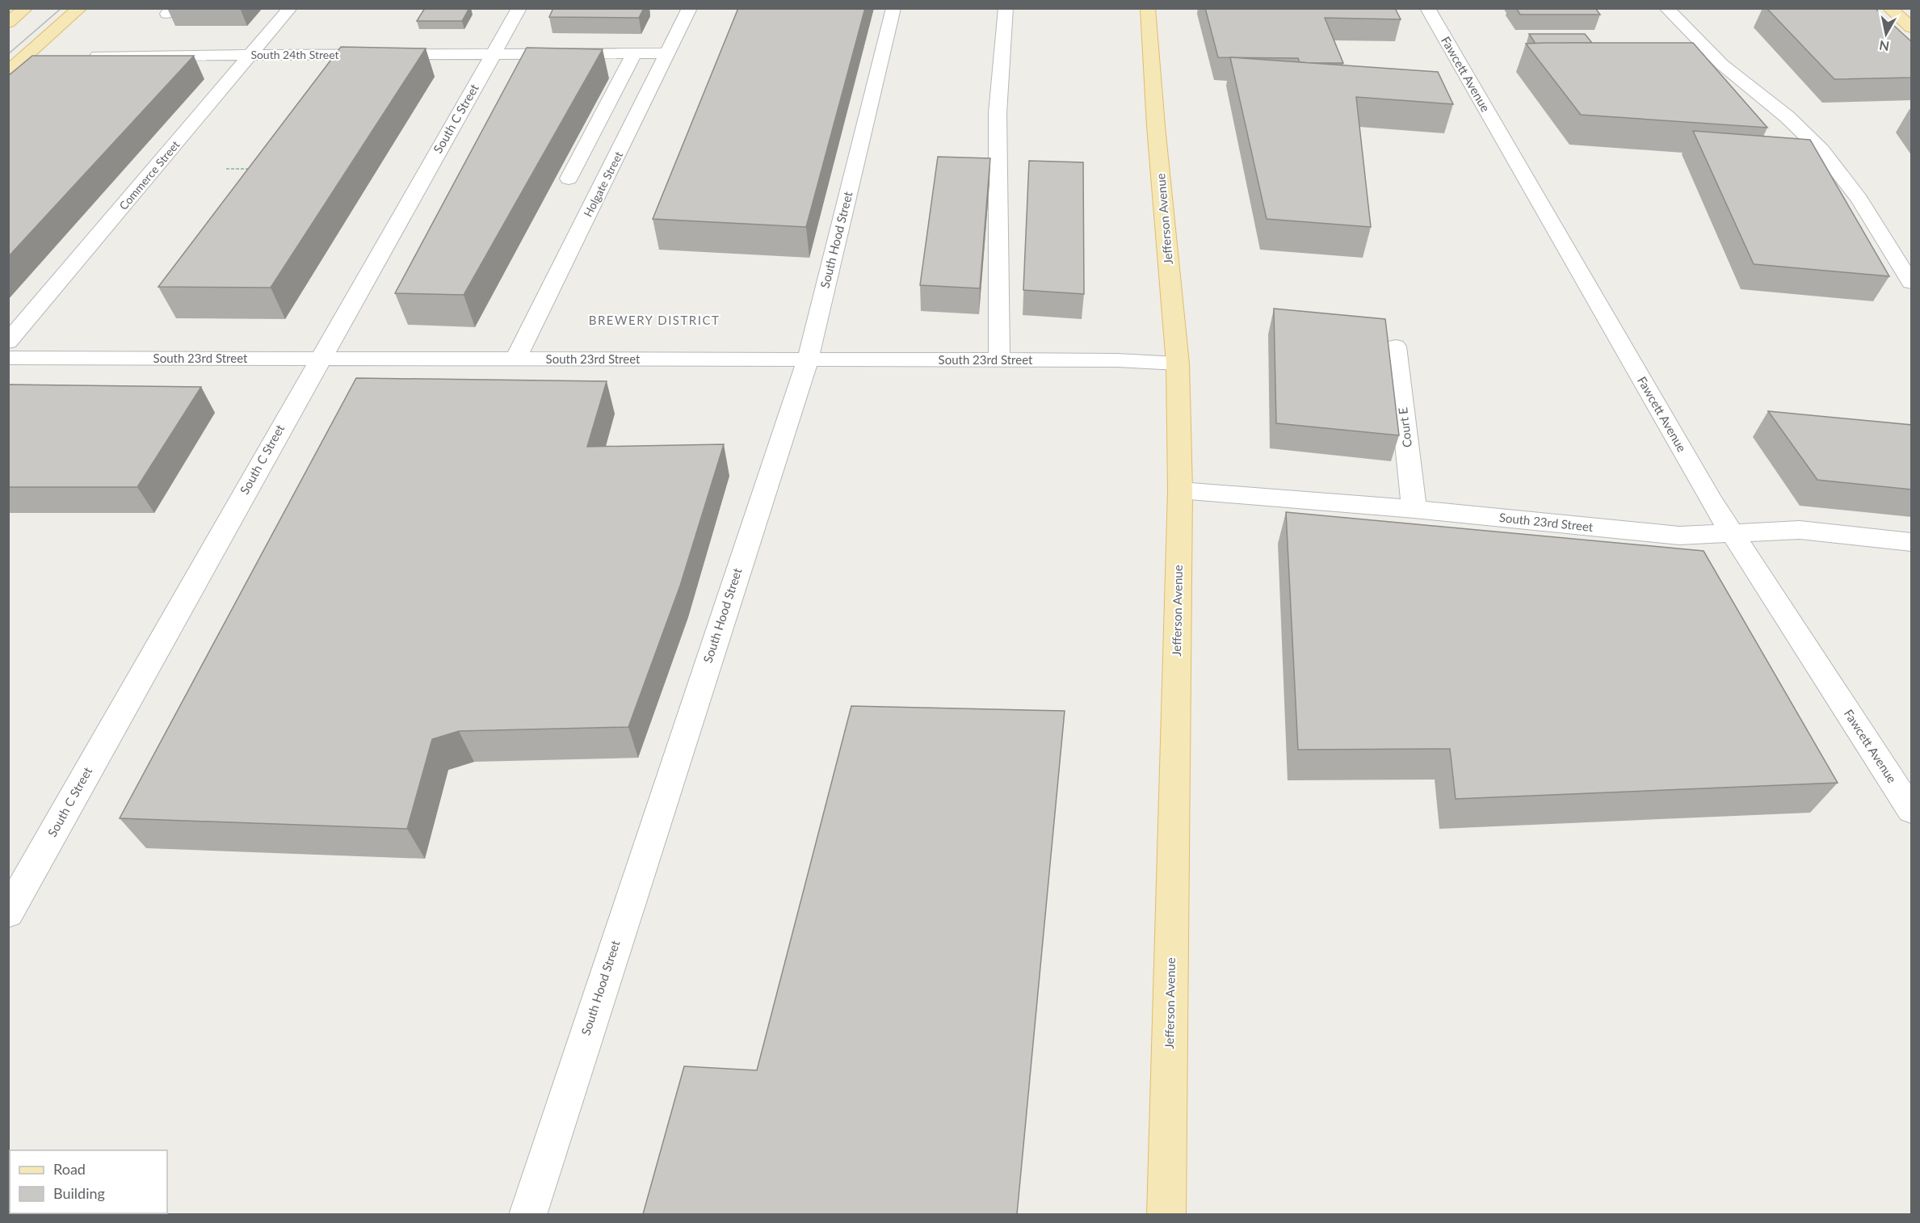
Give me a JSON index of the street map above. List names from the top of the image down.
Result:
{
  "streets": {
    "main road": ["Jefferson Avenue"],
    "street": [
      "South 24th Street",
      "Fawcett Avenue",
      "South C Street",
      "Commerce Street",
      "Holgate Street",
      "South Hood Street",
      "South 23rd Street",
      "Court E"
    ]
  },
  "crossings": [
    ["South 24th Street", "South C Street"],
    ["South 24th Street", "Commerce Street"],
    ["South 24th Street", "Holgate Street"],
    ["Fawcett Avenue", "South 23rd Street"],
    ["South C Street", "South 23rd Street"],
    ["Holgate Street", "South 23rd Street"],
    ["Jefferson Avenue", "South 23rd Street"],
    ["South Hood Street", "South 23rd Street"],
    ["South 23rd Street", "Court E"]
  ],
  "districts": ["BREWERY DISTRICT"],
  "legend": ["Road", "Building"],
  "north": "bottom"
}
